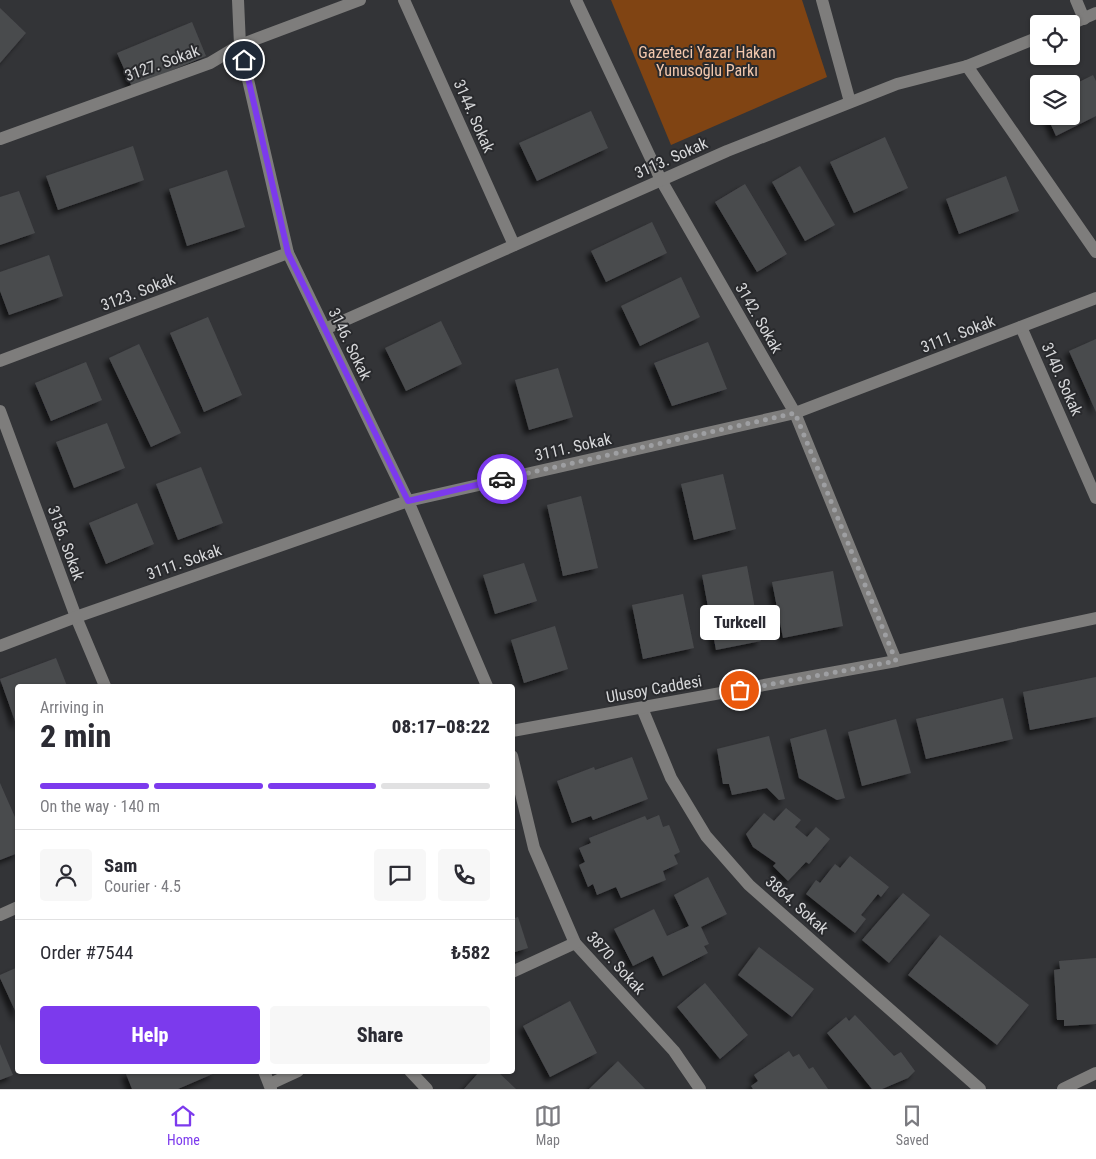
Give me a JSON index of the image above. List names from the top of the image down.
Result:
{
  "streets": {
    "street": [
      "3127. Sokak",
      "3144. Sokak",
      "3113. Sokak",
      "3123. Sokak",
      "3142. Sokak",
      "3111. Sokak",
      "3146. Sokak",
      "3140. Sokak",
      "3156. Sokak",
      "Ulusoy Caddesi",
      "3864. Sokak",
      "3870. Sokak"
    ]
  },
  "crossings": [
    ["3127. Sokak", "3146. Sokak"],
    ["3144. Sokak", "3113. Sokak"],
    ["3113. Sokak", "3142. Sokak"],
    ["3113. Sokak", "3146. Sokak"],
    ["3123. Sokak", "3146. Sokak"],
    ["3142. Sokak", "3111. Sokak"],
    ["3142. Sokak", "Ulusoy Caddesi"],
    ["3111. Sokak", "3146. Sokak"],
    ["3111. Sokak", "3140. Sokak"],
    ["3111. Sokak", "3156. Sokak"],
    ["Ulusoy Caddesi", "3864. Sokak"]
  ],
  "parks": ["Gazeteci Yazar Hakan Yunusoğlu Parkı"],
  "places": ["Turkcell"],
  "page": {
    "bubble": "Turkcell",
    "heading": ["2 min", "Arriving in", "08:17–08:22"],
    "panel": [
      "Sam",
      "Courier · 4.5",
      "Order #7544",
      "₺582"
    ],
    "bar": "On the way · 140 m",
    "buttons": ["Help", "Share"],
    "tabs": ["Home", "Map", "Saved"]
  }
}
